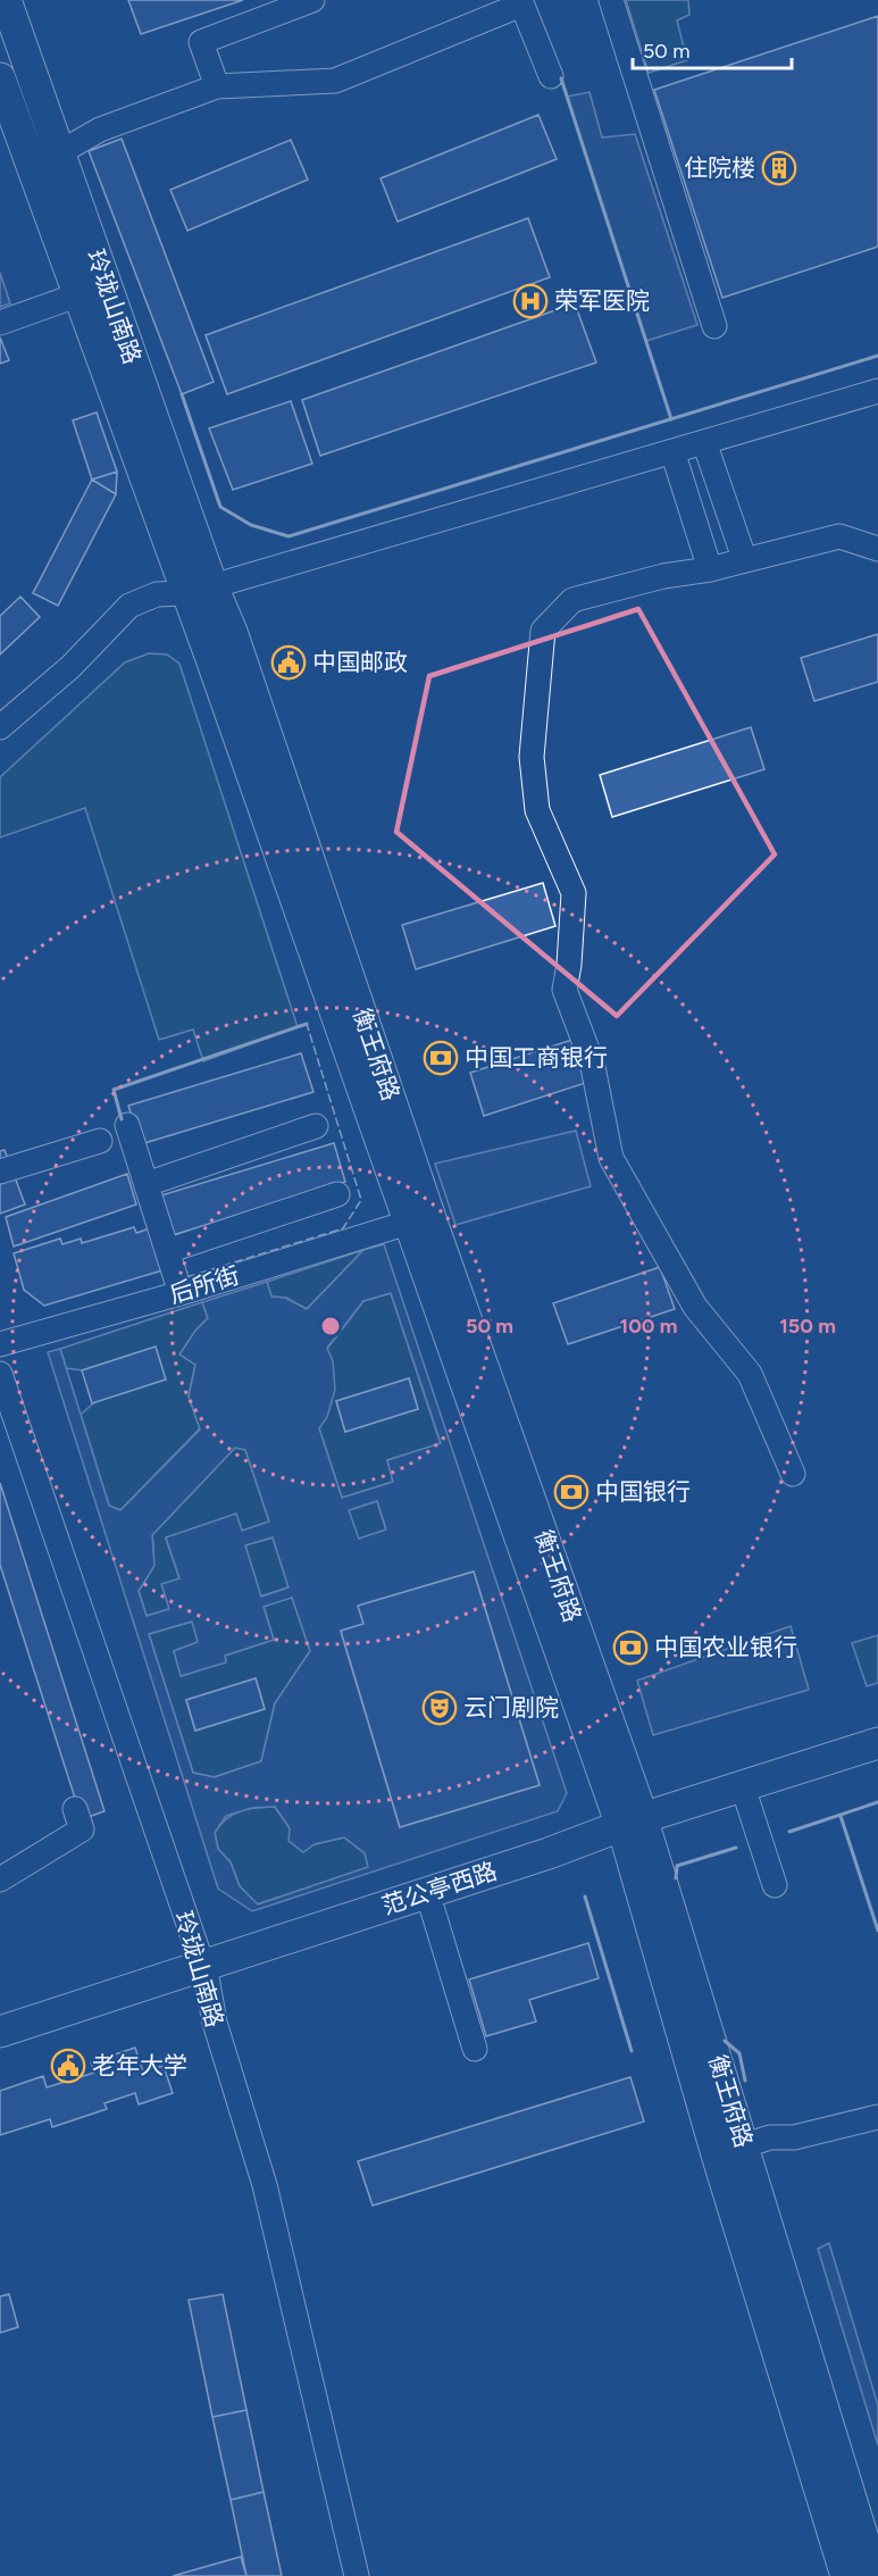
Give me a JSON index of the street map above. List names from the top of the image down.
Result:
{
  "streets": {
    "main road": ["玲珑山南路", "衡王府路", "范公亭西路"],
    "street": ["后所街"]
  },
  "crossings": [
    ["玲珑山南路", "衡王府路"],
    ["玲珑山南路", "范公亭西路"],
    ["衡王府路", "后所街"],
    ["衡王府路", "范公亭西路"]
  ],
  "places": {
    "building": ["住院楼"],
    "hospital": ["荣军医院"],
    "public building": ["中国邮政", "老年大学"],
    "bank": ["中国工商银行", "中国银行", "中国农业银行"],
    "theatre": ["云门剧院"]
  },
  "scale_bar": "50 m",
  "rings": ["50 m", "100 m", "150 m"]
}
